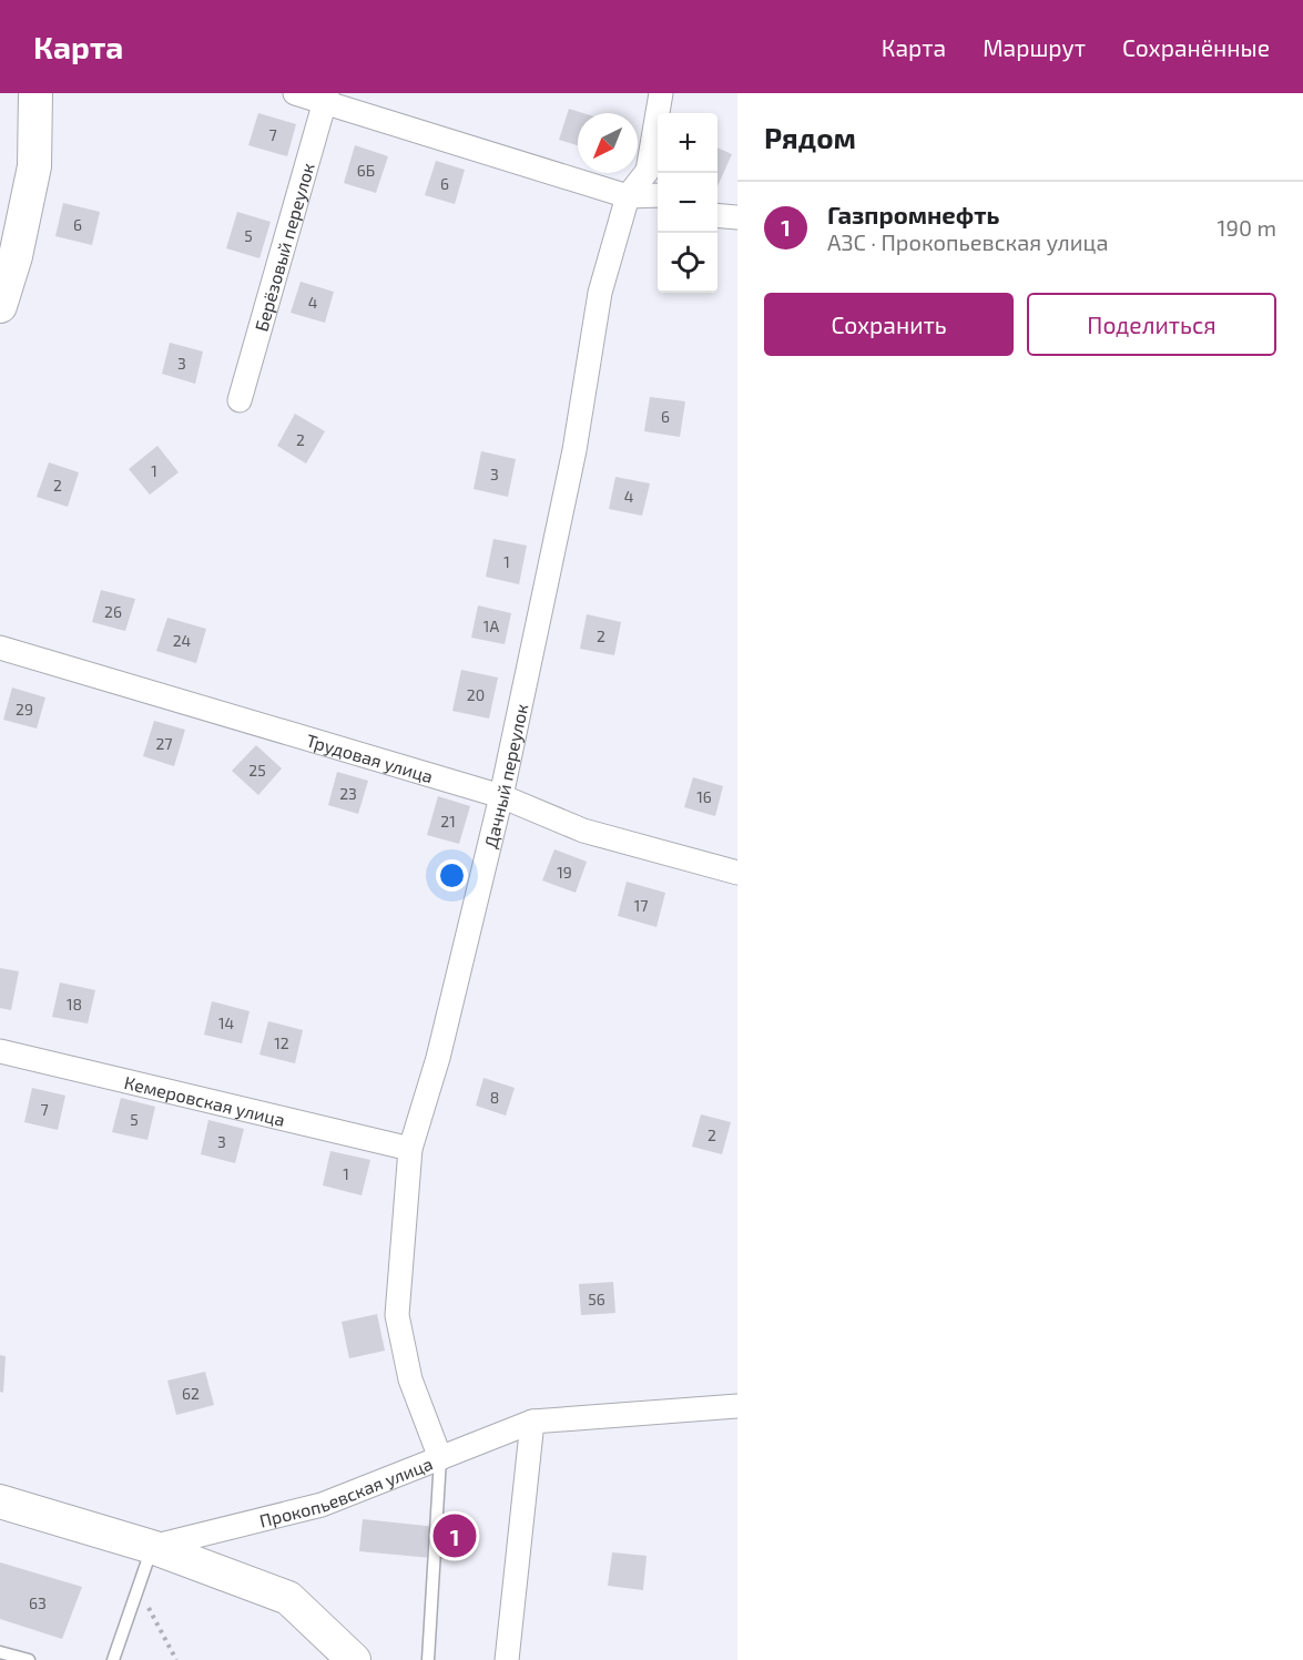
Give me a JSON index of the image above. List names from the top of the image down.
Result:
{
  "streets": {
    "street": [
      "Берёзовый переулок",
      "Трудовая улица",
      "Дачный переулок",
      "Кемеровская улица",
      "Прокопьевская улица"
    ]
  },
  "crossings": [
    ["Трудовая улица", "Дачный переулок"],
    ["Дачный переулок", "Кемеровская улица"],
    ["Дачный переулок", "Прокопьевская улица"]
  ],
  "house_numbers": [
    "7",
    "6Б",
    "6",
    "6",
    "5",
    "4",
    "3",
    "6",
    "2",
    "1",
    "3",
    "2",
    "4",
    "1",
    "26",
    "1А",
    "2",
    "24",
    "20",
    "29",
    "27",
    "25",
    "23",
    "16",
    "21",
    "19",
    "17",
    "18",
    "14",
    "12",
    "8",
    "7",
    "5",
    "2",
    "3",
    "1",
    "56",
    "62",
    "63"
  ],
  "north": "bottom left",
  "page": {
    "header": "Карта",
    "nav": ["Карта", "Маршрут", "Сохранённые"],
    "heading": "Рядом",
    "map_buttons": ["+", "−"],
    "list": [
      {
        "mark": "1",
        "name": "Газпромнефть",
        "note": "АЗС · Прокопьевская улица",
        "value": "190 m"
      }
    ],
    "buttons": ["Сохранить", "Поделиться"],
    "pins": "1"
  }
}
